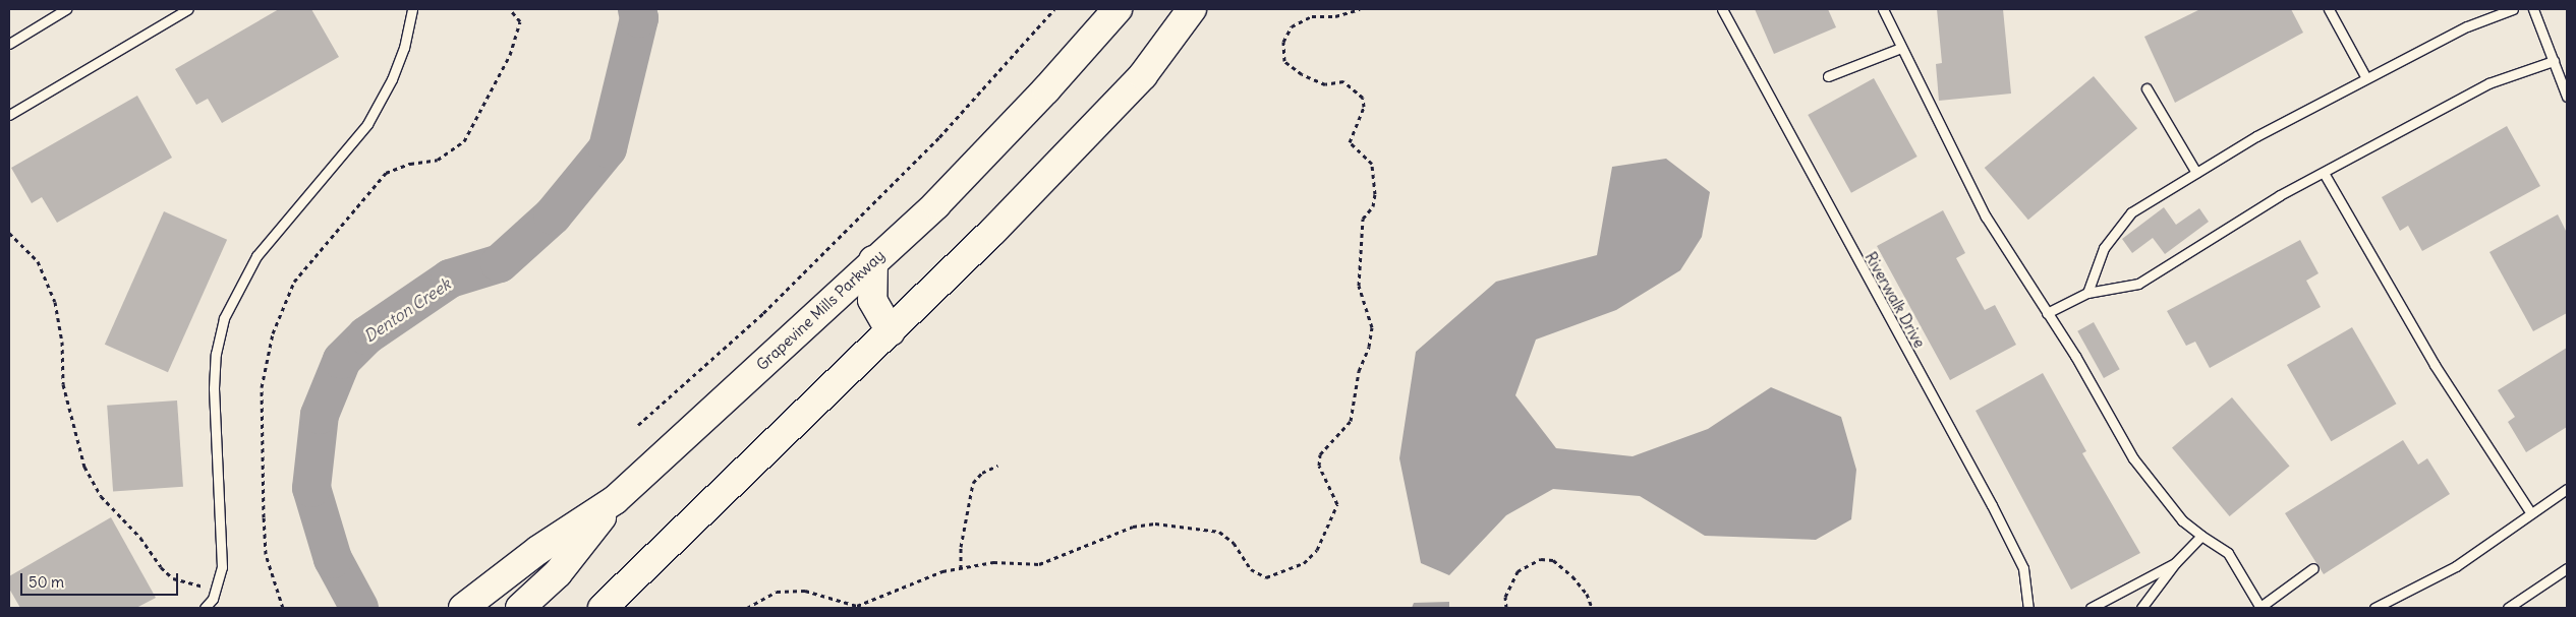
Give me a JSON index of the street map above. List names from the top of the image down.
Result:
{
  "streets": {
    "main road": ["Grapevine Mills Parkway"],
    "lane": ["Riverwalk Drive"]
  },
  "water": ["Denton Creek"],
  "scale_bar": "50 m"
}
